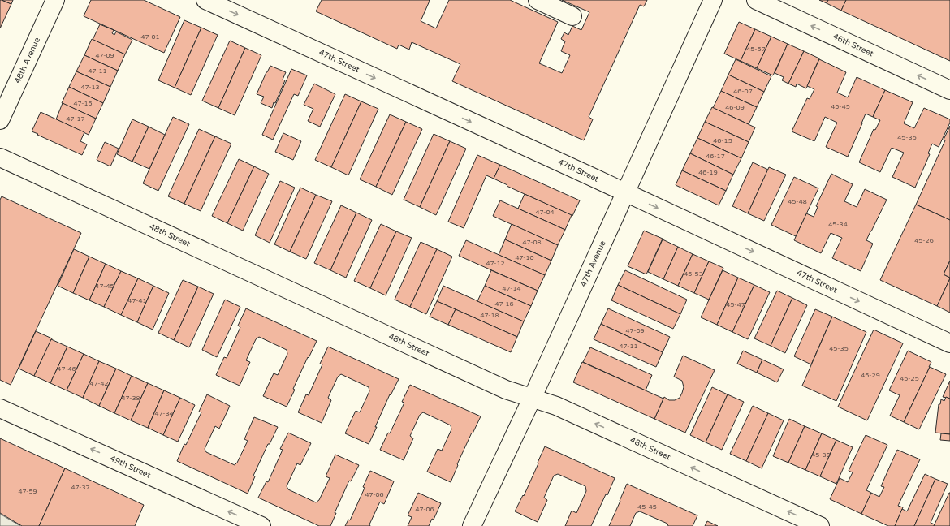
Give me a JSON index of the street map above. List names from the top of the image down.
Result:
{
  "streets": {
    "street": [
      "46th Street",
      "48th Avenue",
      "47th Street",
      "48th Street",
      "47th Avenue",
      "49th Street"
    ]
  },
  "crossings": [
    ["47th Street", "47th Avenue"],
    ["48th Street", "47th Avenue"]
  ],
  "one_way": [
    "46th Street",
    "47th Street",
    "48th Street",
    "49th Street"
  ],
  "house_numbers": [
    "47-01",
    "45-57",
    "47-09",
    "47-11",
    "47-13",
    "46-07",
    "47-15",
    "45-45",
    "46-09",
    "47-17",
    "45-35",
    "46-15",
    "46-17",
    "46-19",
    "45-48",
    "47-04",
    "45-34",
    "45-26",
    "47-08",
    "47-10",
    "47-12",
    "45-53",
    "47-45",
    "47-14",
    "47-41",
    "47-16",
    "45-47",
    "47-18",
    "47-09",
    "47-11",
    "45-35",
    "47-46",
    "45-29",
    "45-25",
    "47-42",
    "47-38",
    "47-34",
    "45-30",
    "47-37",
    "47-59",
    "47-06",
    "45-45",
    "47-06"
  ]
}
